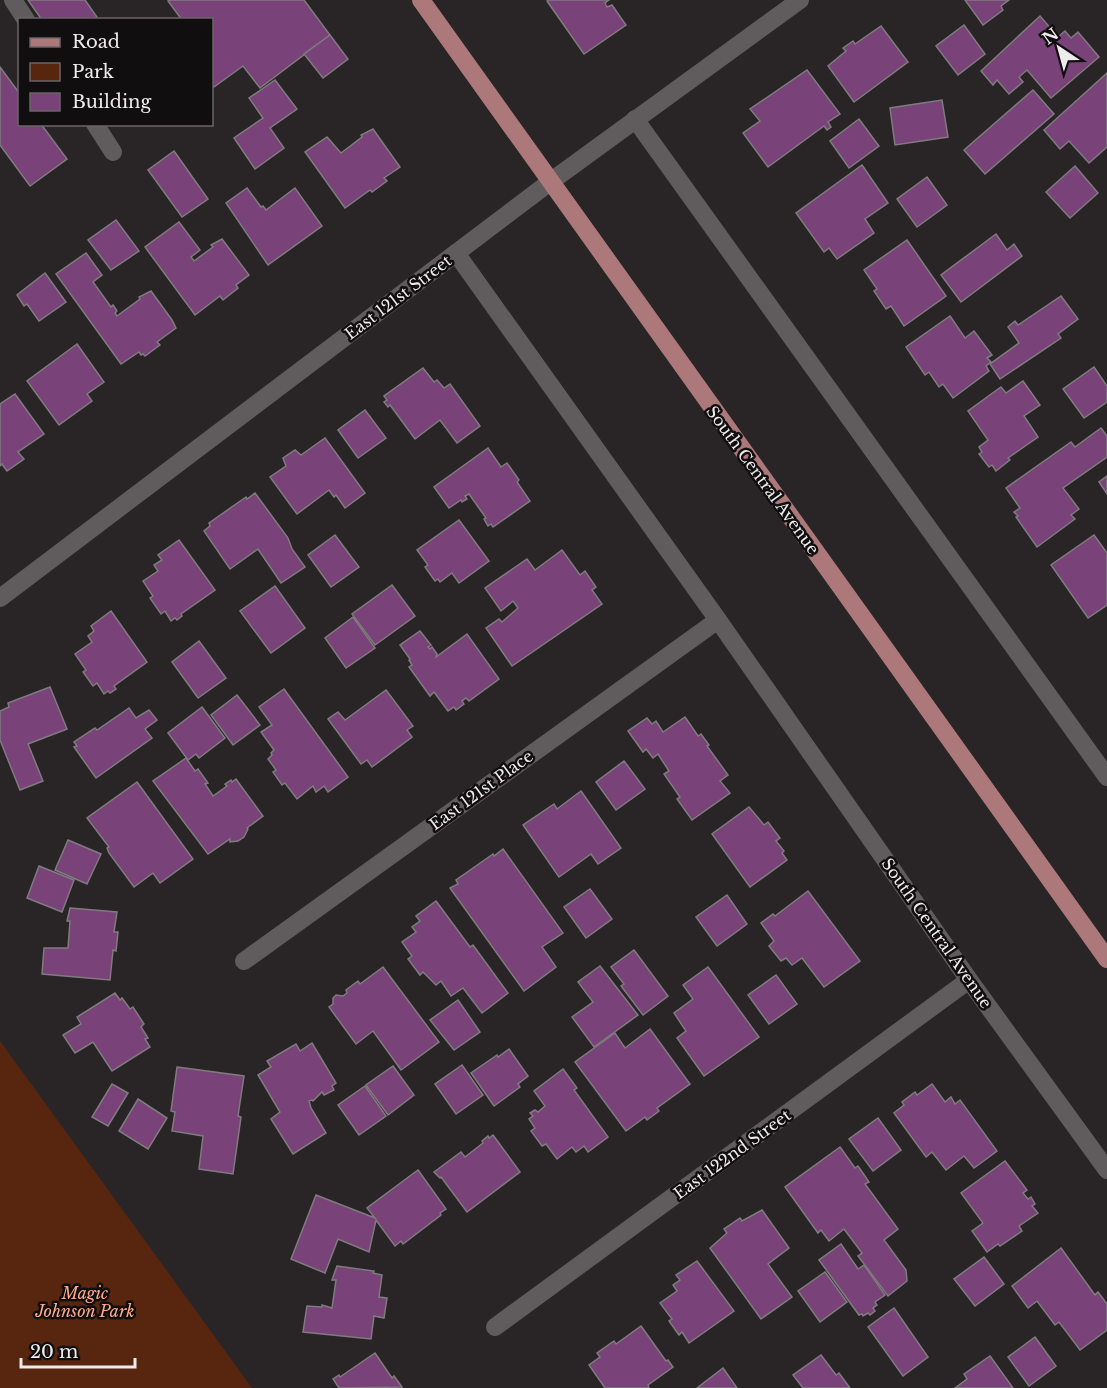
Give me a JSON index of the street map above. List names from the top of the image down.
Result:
{
  "streets": {
    "main road": ["South Central Avenue"],
    "street": ["East 121st Street", "East 121st Place", "East 122nd Street"]
  },
  "crossings": [
    ["East 121st Street", "South Central Avenue"],
    ["South Central Avenue", "East 121st Place"],
    ["South Central Avenue", "East 122nd Street"]
  ],
  "parks": ["Magic Johnson Park"],
  "legend": ["Road", "Park", "Building"],
  "scale_bar": "20 m",
  "north": "top left"
}
